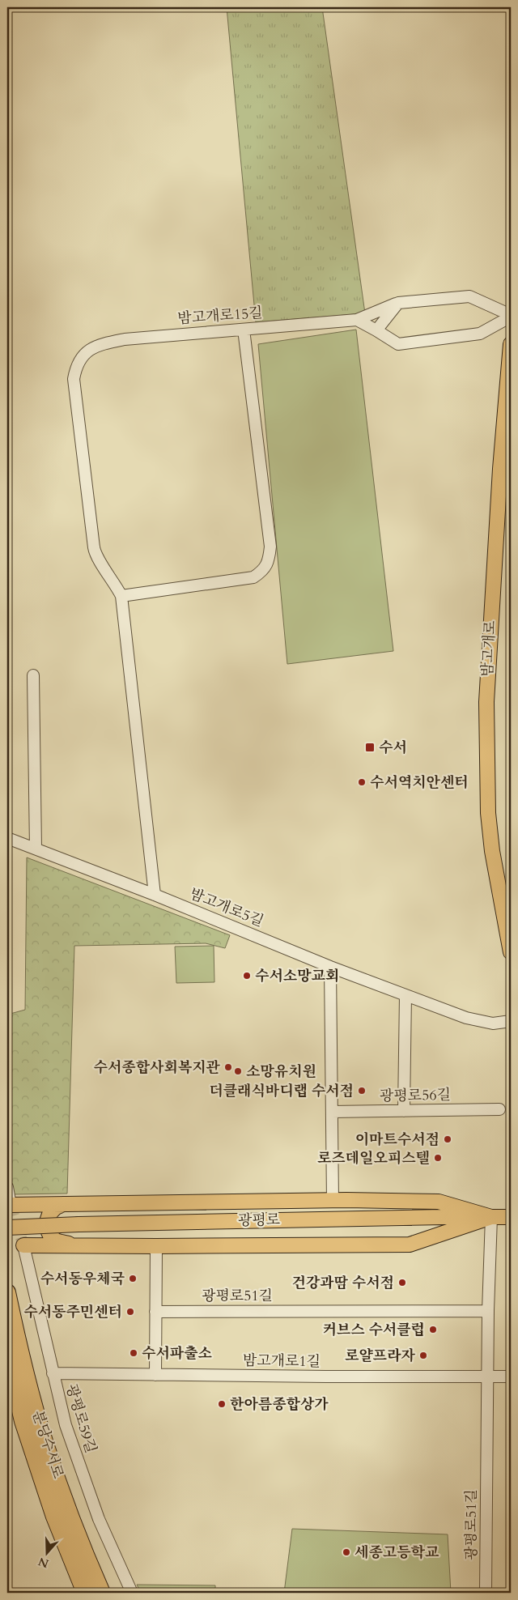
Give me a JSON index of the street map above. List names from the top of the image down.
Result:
{
  "streets": {
    "highway": ["분당수서로"],
    "main road": ["밤고개로", "광평로"],
    "street": [
      "밤고개로15길",
      "밤고개로5길",
      "광평로56길",
      "광평로51길",
      "밤고개로1길",
      "광평로59길"
    ]
  },
  "crossings": [
    ["광평로", "광평로51길"],
    ["광평로51길", "밤고개로1길"],
    ["밤고개로1길", "광평로59길"]
  ],
  "places": {
    "transit": ["수서"],
    "other": [
      "수서역치안센터",
      "수서소망교회",
      "수서종합사회복지관",
      "소망유치원",
      "더클래식바디랩 수서점",
      "이마트수서점",
      "로즈데일오피스텔",
      "수서동우체국",
      "건강과땀 수서점",
      "수서동주민센터",
      "커브스 수서클럽",
      "수서파출소",
      "로얄프라자",
      "한아름종합상가",
      "세종고등학교"
    ]
  },
  "north": "bottom"
}
